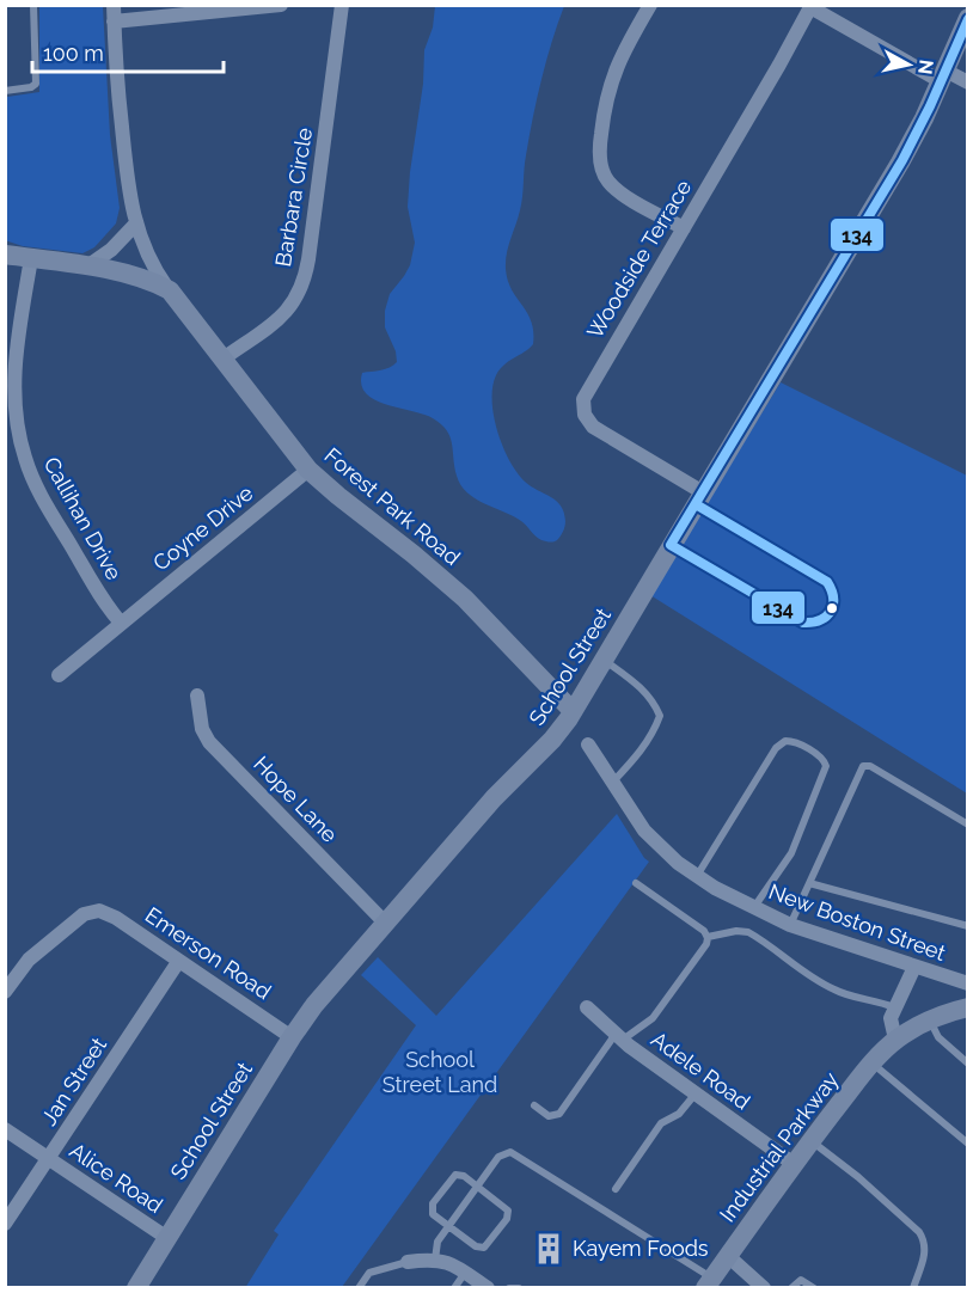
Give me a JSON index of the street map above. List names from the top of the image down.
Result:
{
  "streets": {
    "street": [
      "Barbara Circle",
      "Woodside Terrace",
      "Forest Park Road",
      "Callihan Drive",
      "Coyne Drive",
      "School Street",
      "Hope Lane",
      "New Boston Street",
      "Emerson Road",
      "Adele Road",
      "Jan Street",
      "Industrial Parkway",
      "Alice Road"
    ]
  },
  "crossings": [
    ["Barbara Circle", "Forest Park Road"],
    ["Woodside Terrace", "School Street"],
    ["Forest Park Road", "Callihan Drive"],
    ["Forest Park Road", "Coyne Drive"],
    ["Forest Park Road", "School Street"],
    ["Callihan Drive", "Coyne Drive"],
    ["School Street", "Hope Lane"],
    ["School Street", "Emerson Road"],
    ["School Street", "Alice Road"],
    ["Emerson Road", "Jan Street"],
    ["Adele Road", "Industrial Parkway"],
    ["Jan Street", "Alice Road"]
  ],
  "parks": ["School Street Land"],
  "places": {
    "building": ["Kayem Foods"]
  },
  "lines": ["transit line 134"],
  "scale_bar": "100 m",
  "north": "right"
}
